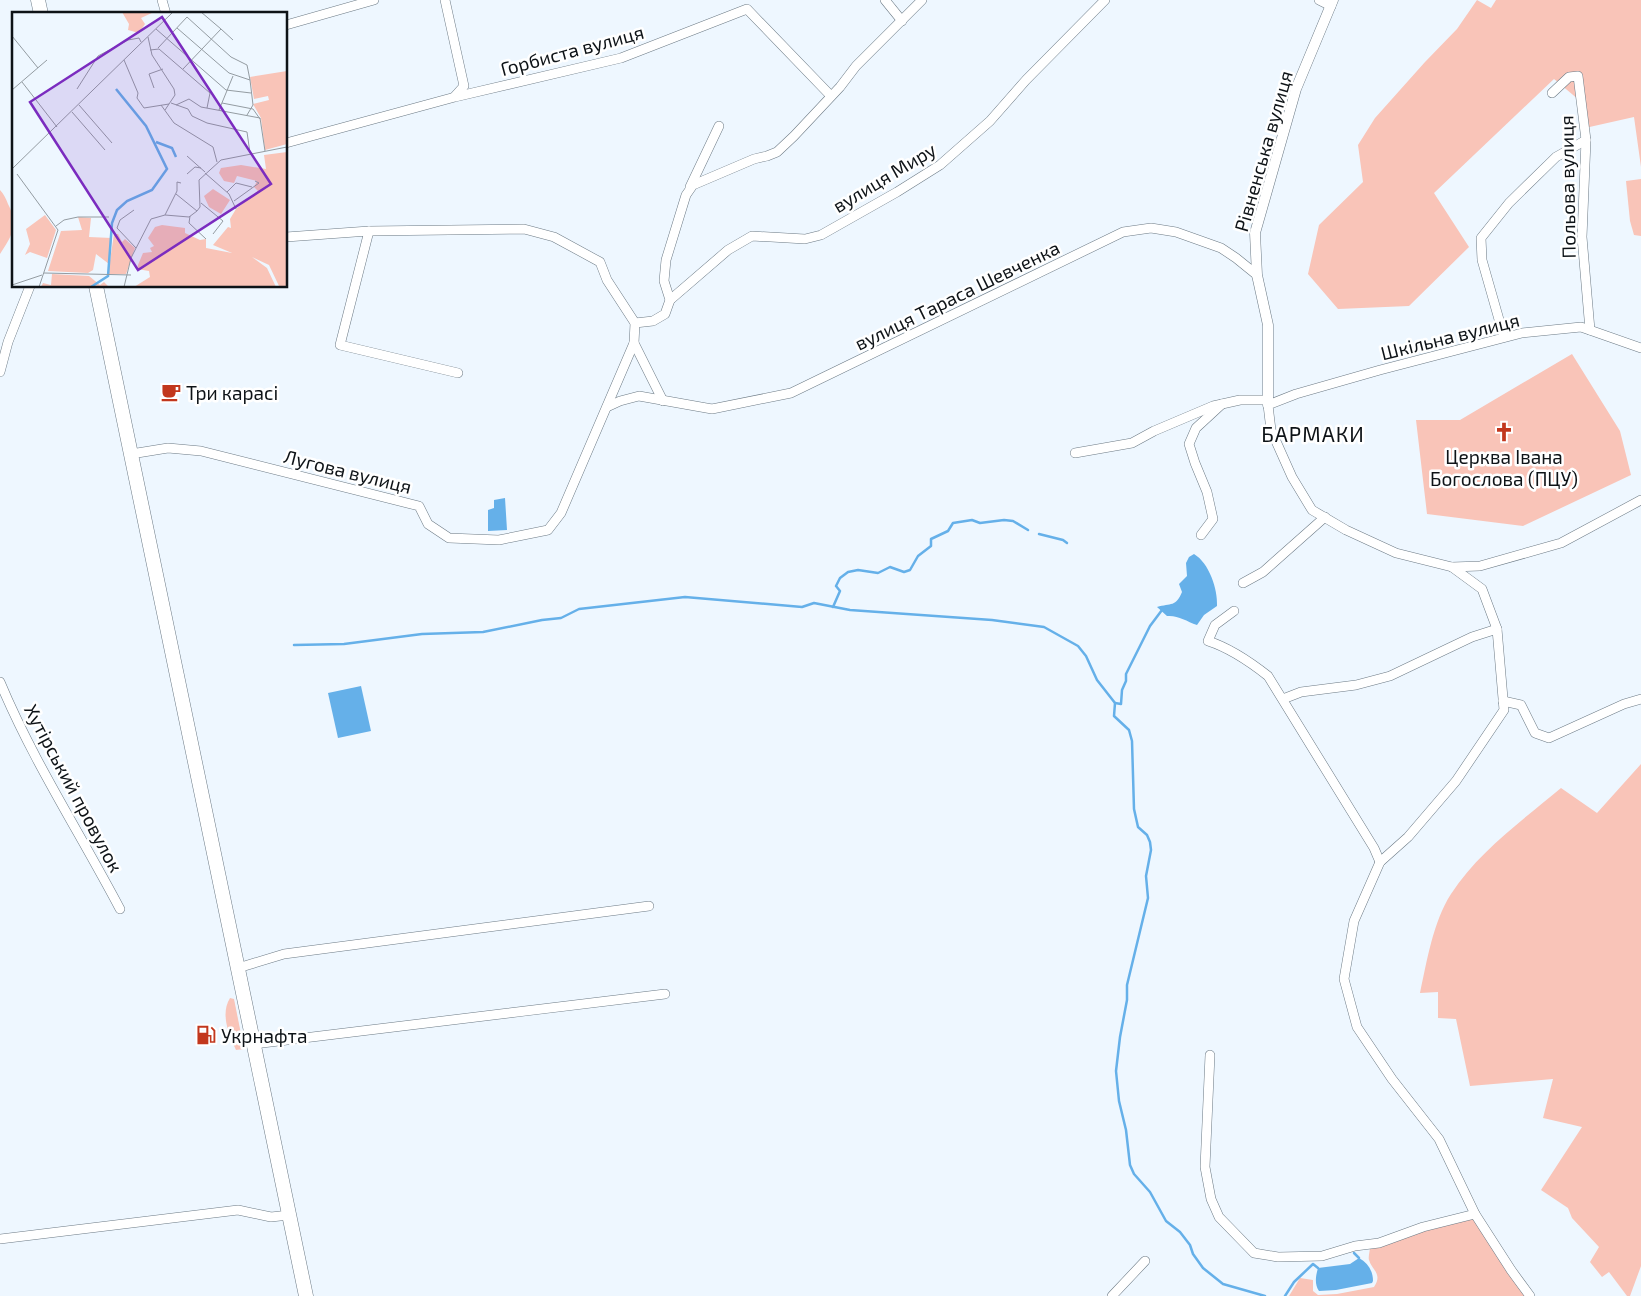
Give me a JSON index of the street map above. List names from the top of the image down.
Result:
{
  "streets": {
    "street": [
      "Горбиста вулиця",
      "Рівненська вулиця",
      "вулиця Миру",
      "Польова вулиця",
      "вулиця Тараса Шевченка",
      "Шкільна вулиця",
      "Лугова вулиця",
      "Хутірський провулок"
    ]
  },
  "crossings": [
    ["Рівненська вулиця", "вулиця Тараса Шевченка"],
    ["Рівненська вулиця", "Шкільна вулиця"],
    ["Польова вулиця", "Шкільна вулиця"],
    ["вулиця Тараса Шевченка", "Лугова вулиця"]
  ],
  "districts": ["БАРМАКИ"],
  "places": {
    "cafe": ["Три карасі"],
    "church": ["Церква Івана Богослова (ПЦУ)"],
    "fuel station": ["Укрнафта"]
  }
}
